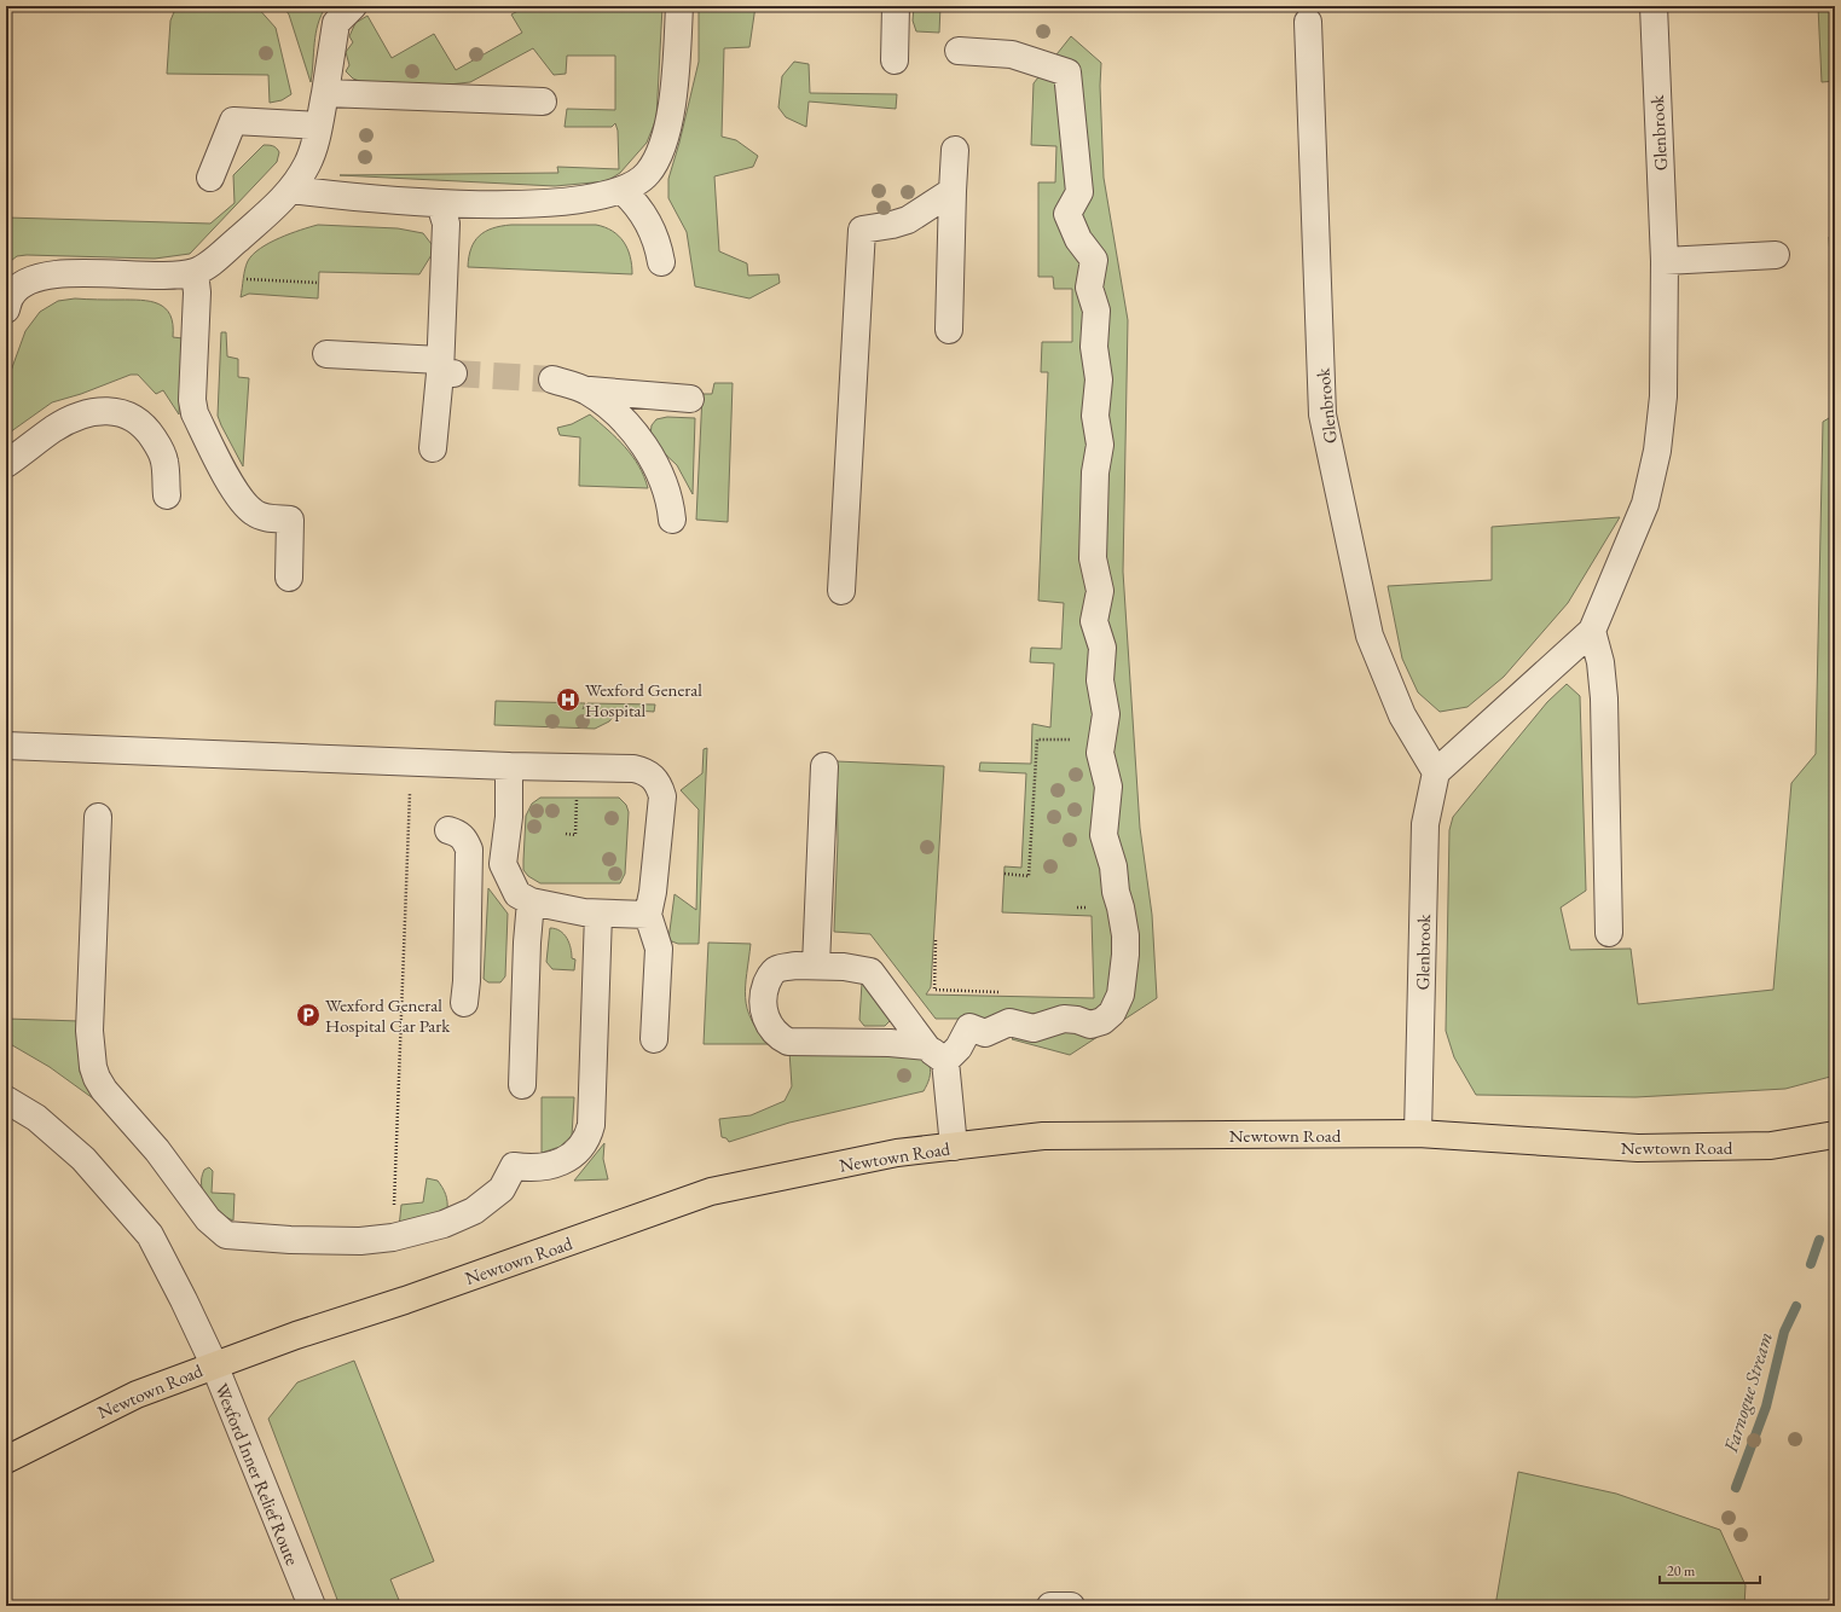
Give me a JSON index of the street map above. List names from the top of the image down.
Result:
{
  "streets": {
    "main road": ["Newtown Road"],
    "street": ["Glenbrook", "Wexford Inner Relief Route"]
  },
  "crossings": [
    ["Glenbrook", "Newtown Road"],
    ["Newtown Road", "Wexford Inner Relief Route"]
  ],
  "water": ["Farnogue Stream"],
  "places": {
    "hospital": ["Wexford General Hospital"],
    "parking": ["Wexford General Hospital Car Park"]
  },
  "scale_bar": "20 m"
}
